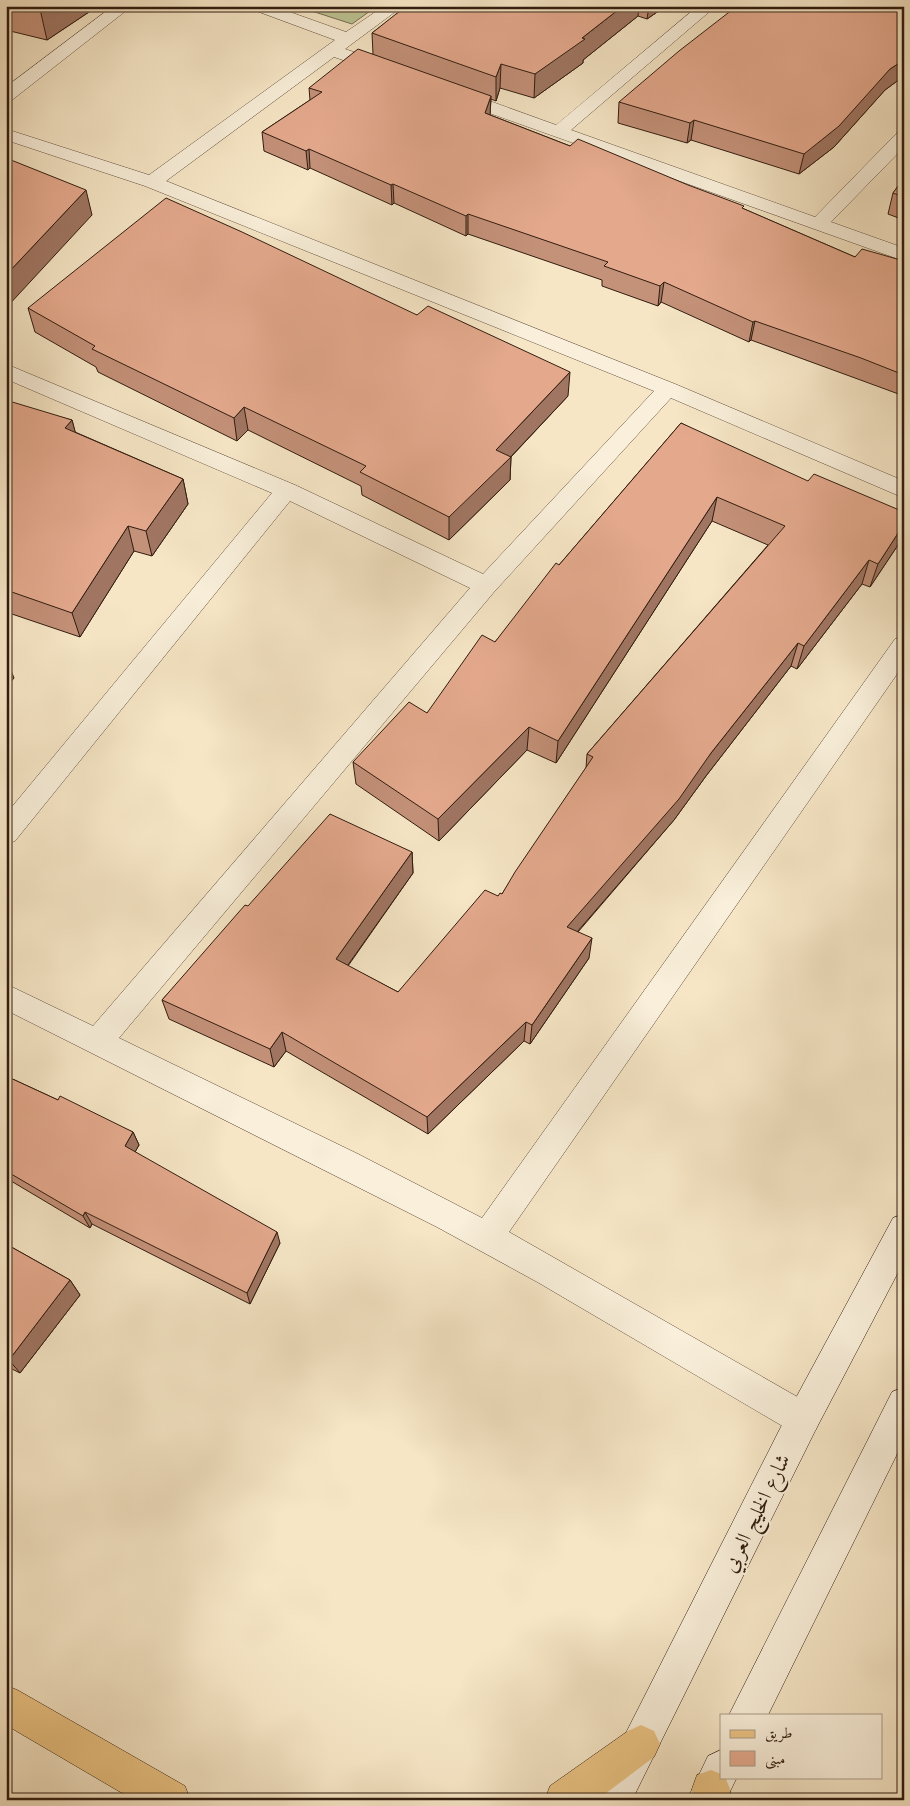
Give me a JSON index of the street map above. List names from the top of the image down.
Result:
{
  "streets": {
    "street": ["شارع الخليج العربي"]
  },
  "legend": ["طريق", "مبنى"]
}
